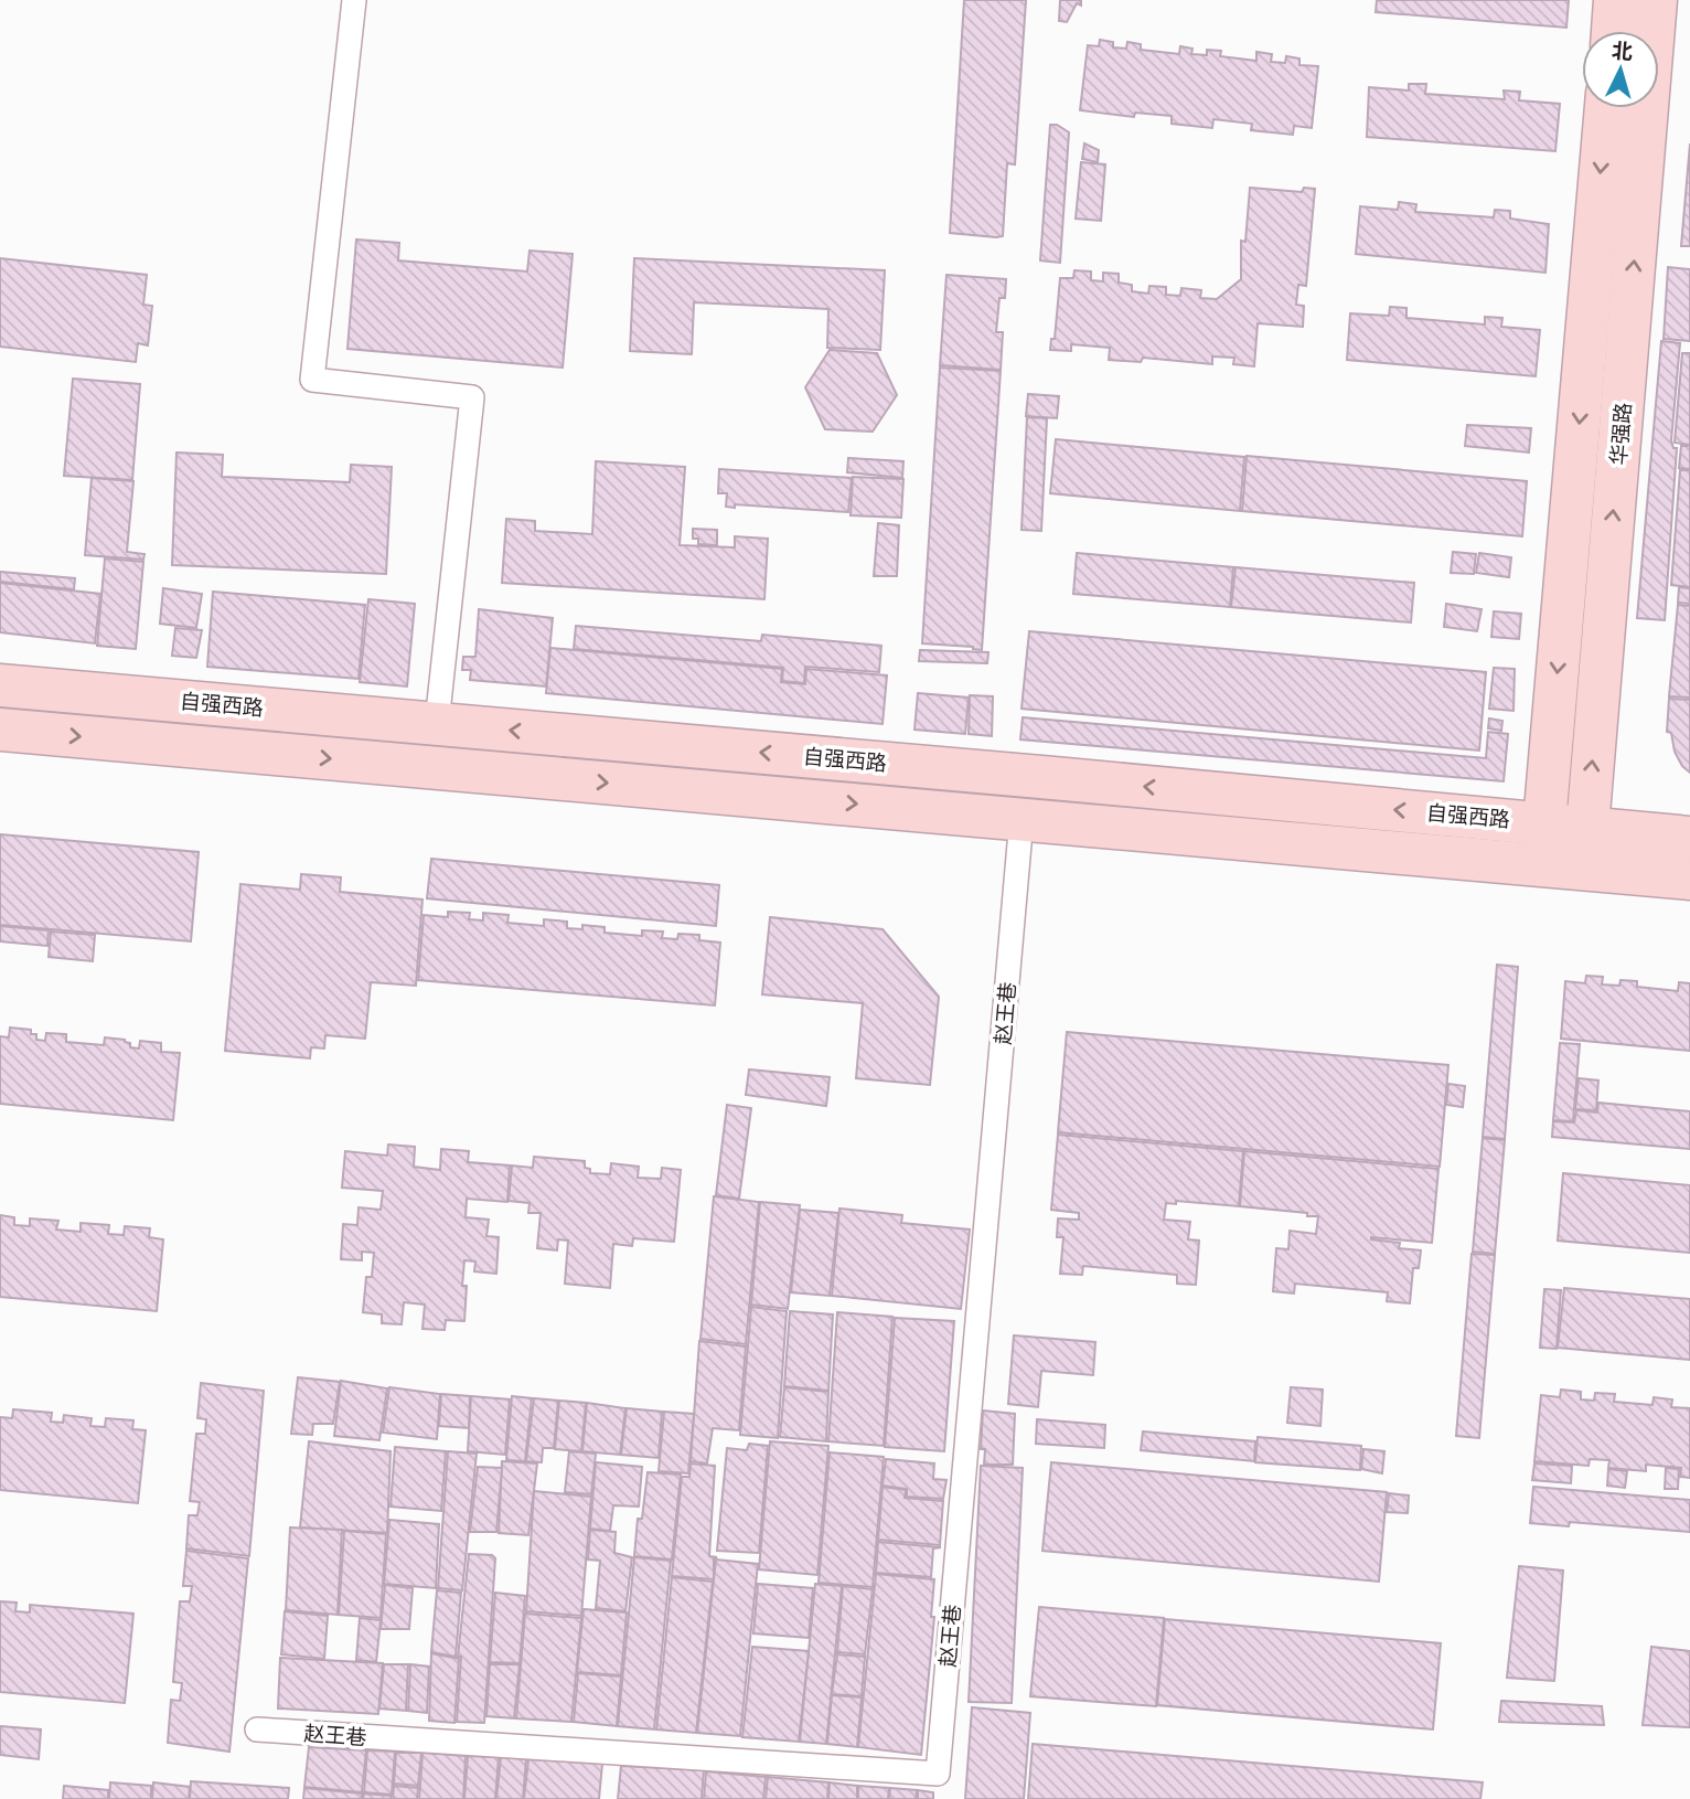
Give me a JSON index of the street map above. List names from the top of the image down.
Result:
{
  "streets": {
    "main road": ["华强路", "自强西路"],
    "lane": ["赵王巷"]
  },
  "crossings": [
    ["华强路", "自强西路"],
    ["自强西路", "赵王巷"]
  ],
  "north": "top"
}
